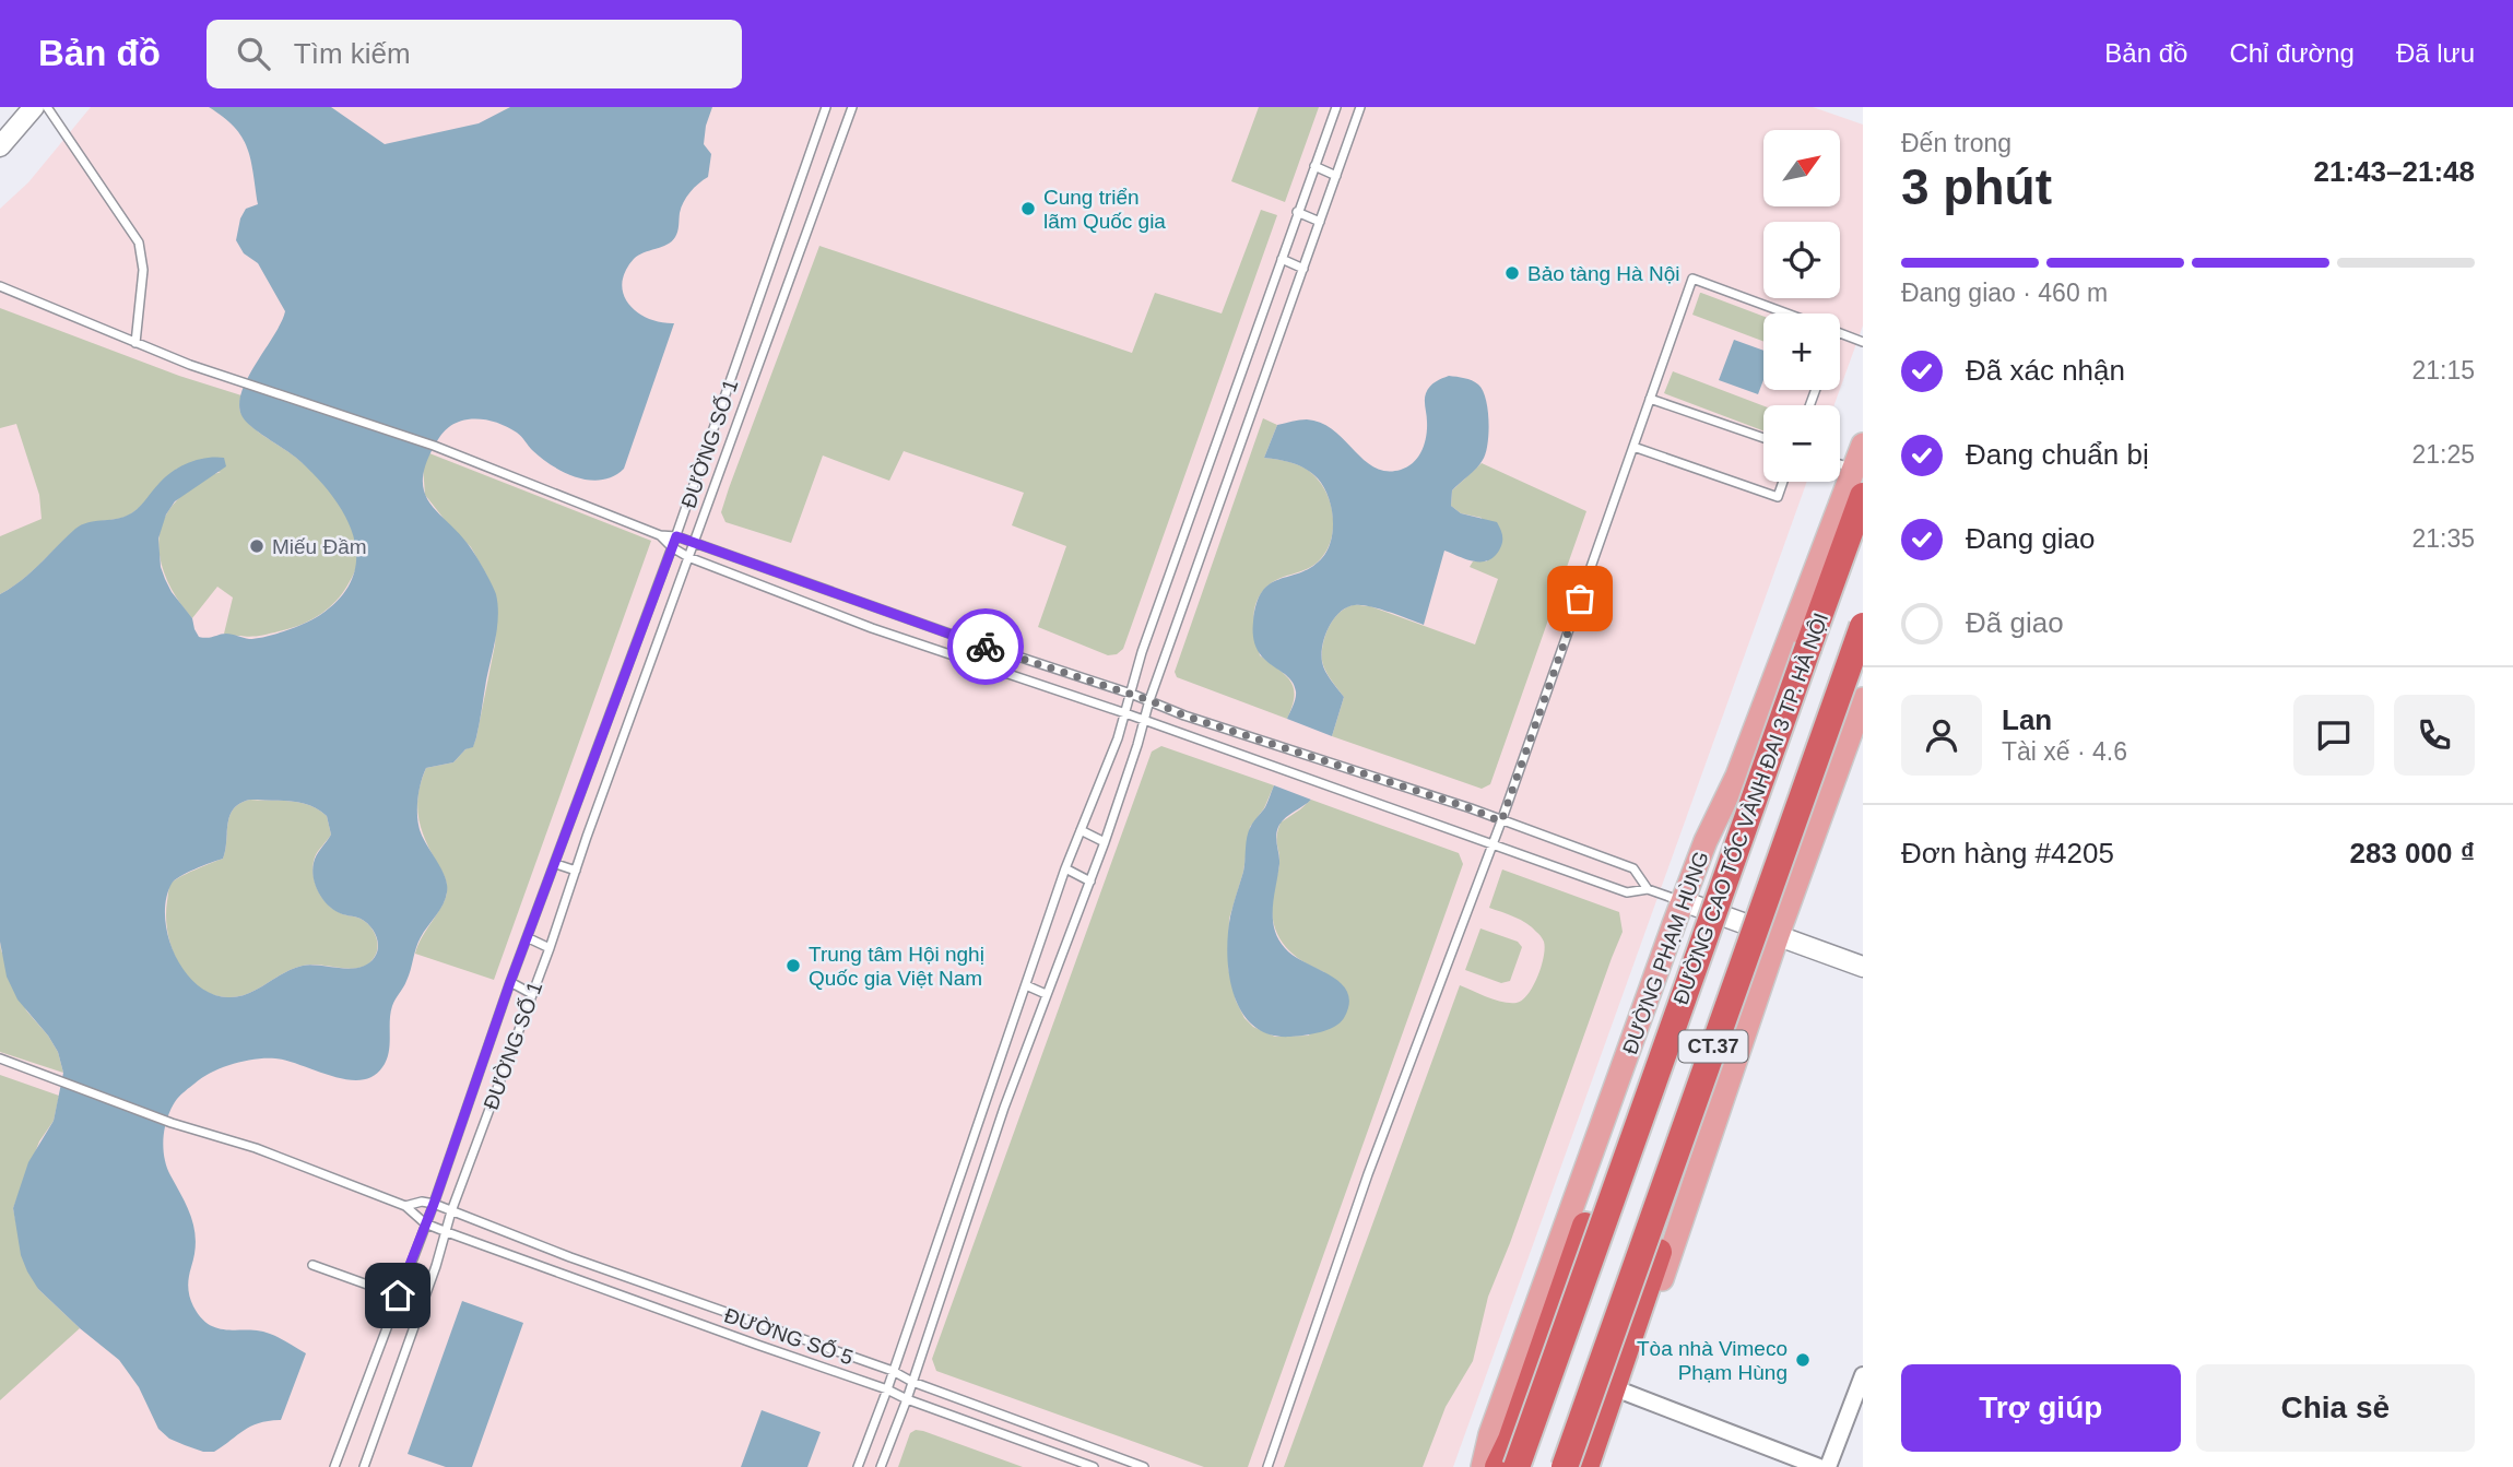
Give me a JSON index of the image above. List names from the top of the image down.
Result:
{
  "streets": {
    "highway": ["ĐƯỜNG CAO TỐC VÀNH ĐAI 3 TP. HÀ NỘI", "CT.37"],
    "main road": ["ĐƯỜNG PHẠM HÙNG"],
    "lane": ["ĐƯỜNG SỐ 1", "ĐƯỜNG SỐ 5"]
  },
  "crossings": [
    ["ĐƯỜNG SỐ 1", "ĐƯỜNG SỐ 5"]
  ],
  "places": [
    "Cung triển lãm Quốc gia",
    "Bảo tàng Hà Nội",
    "Miếu Đầm",
    "Trung tâm Hội nghị Quốc gia Việt Nam",
    "Tòa nhà Vimeco Phạm Hùng"
  ],
  "north": "top right",
  "page": {
    "header": "Bản đồ",
    "search": "Tìm kiếm",
    "nav": ["Bản đồ", "Chỉ đường", "Đã lưu"],
    "heading": ["3 phút", "Đến trong", "21:43–21:48"],
    "panel": [
      "Lan",
      "Tài xế · 4.6",
      "Đơn hàng #4205",
      "283 000 ₫"
    ],
    "map_buttons": ["+", "−"],
    "bar": "Đang giao · 460 m",
    "list": [
      ["Đã xác nhận", "21:15"],
      ["Đang chuẩn bị", "21:25"],
      ["Đang giao", "21:35"],
      "Đã giao"
    ],
    "buttons": ["Trợ giúp", "Chia sẻ"]
  }
}
